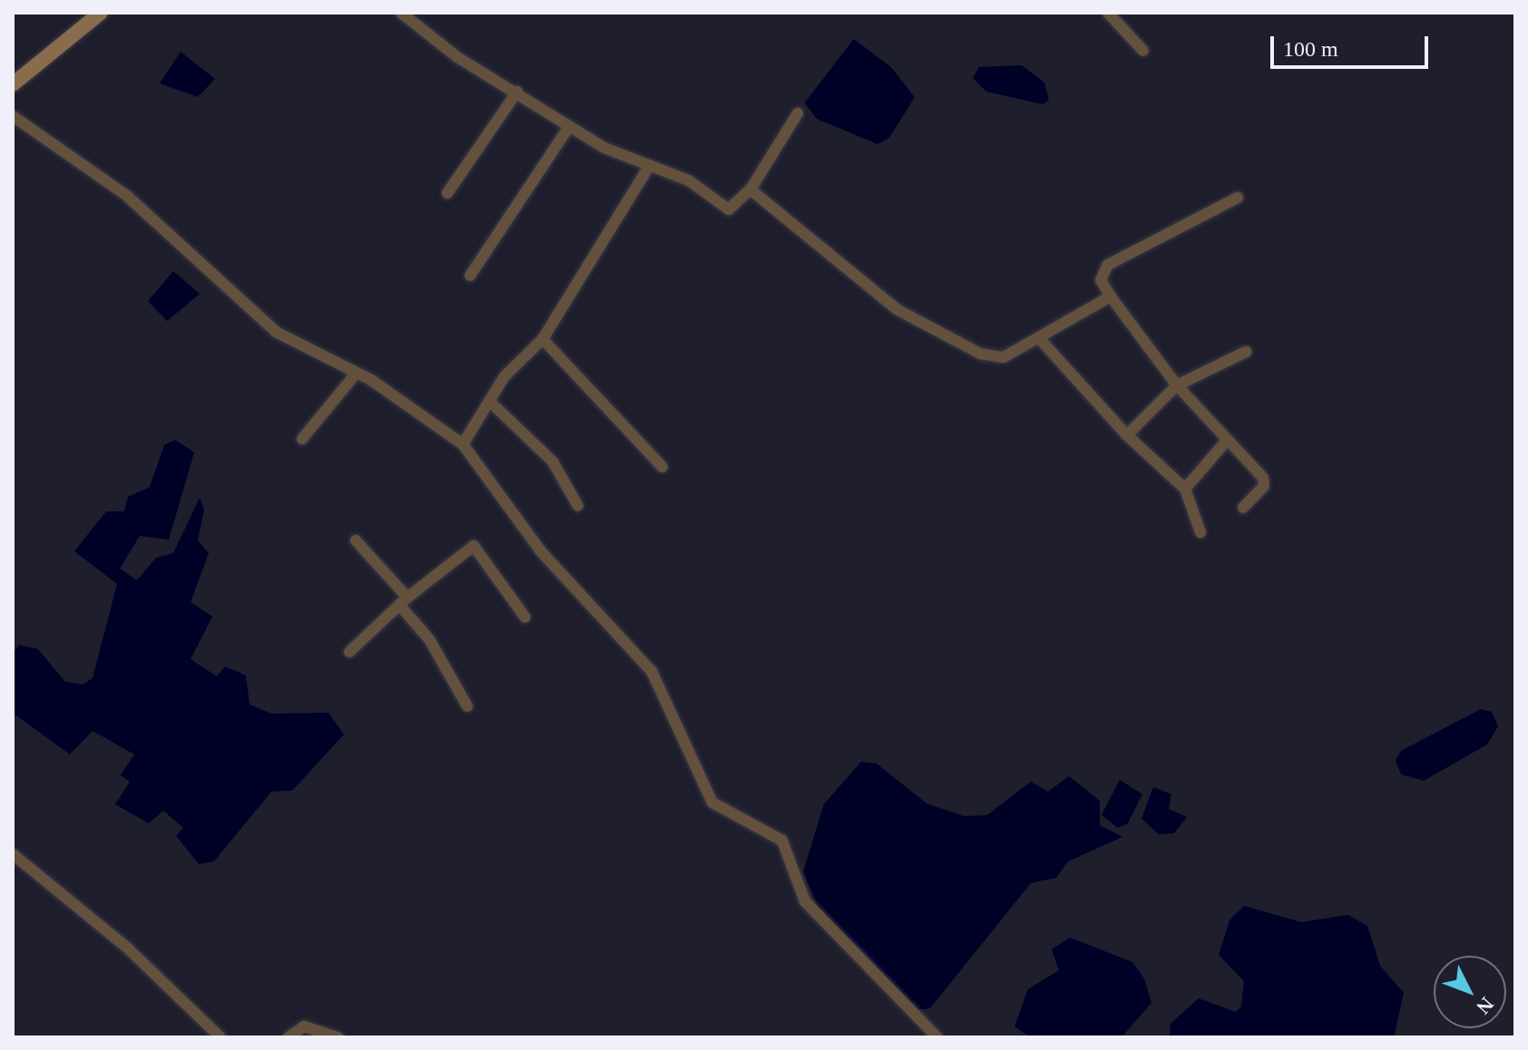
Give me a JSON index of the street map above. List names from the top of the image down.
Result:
{
  "scale_bar": "100 m",
  "north": "bottom right"
}
